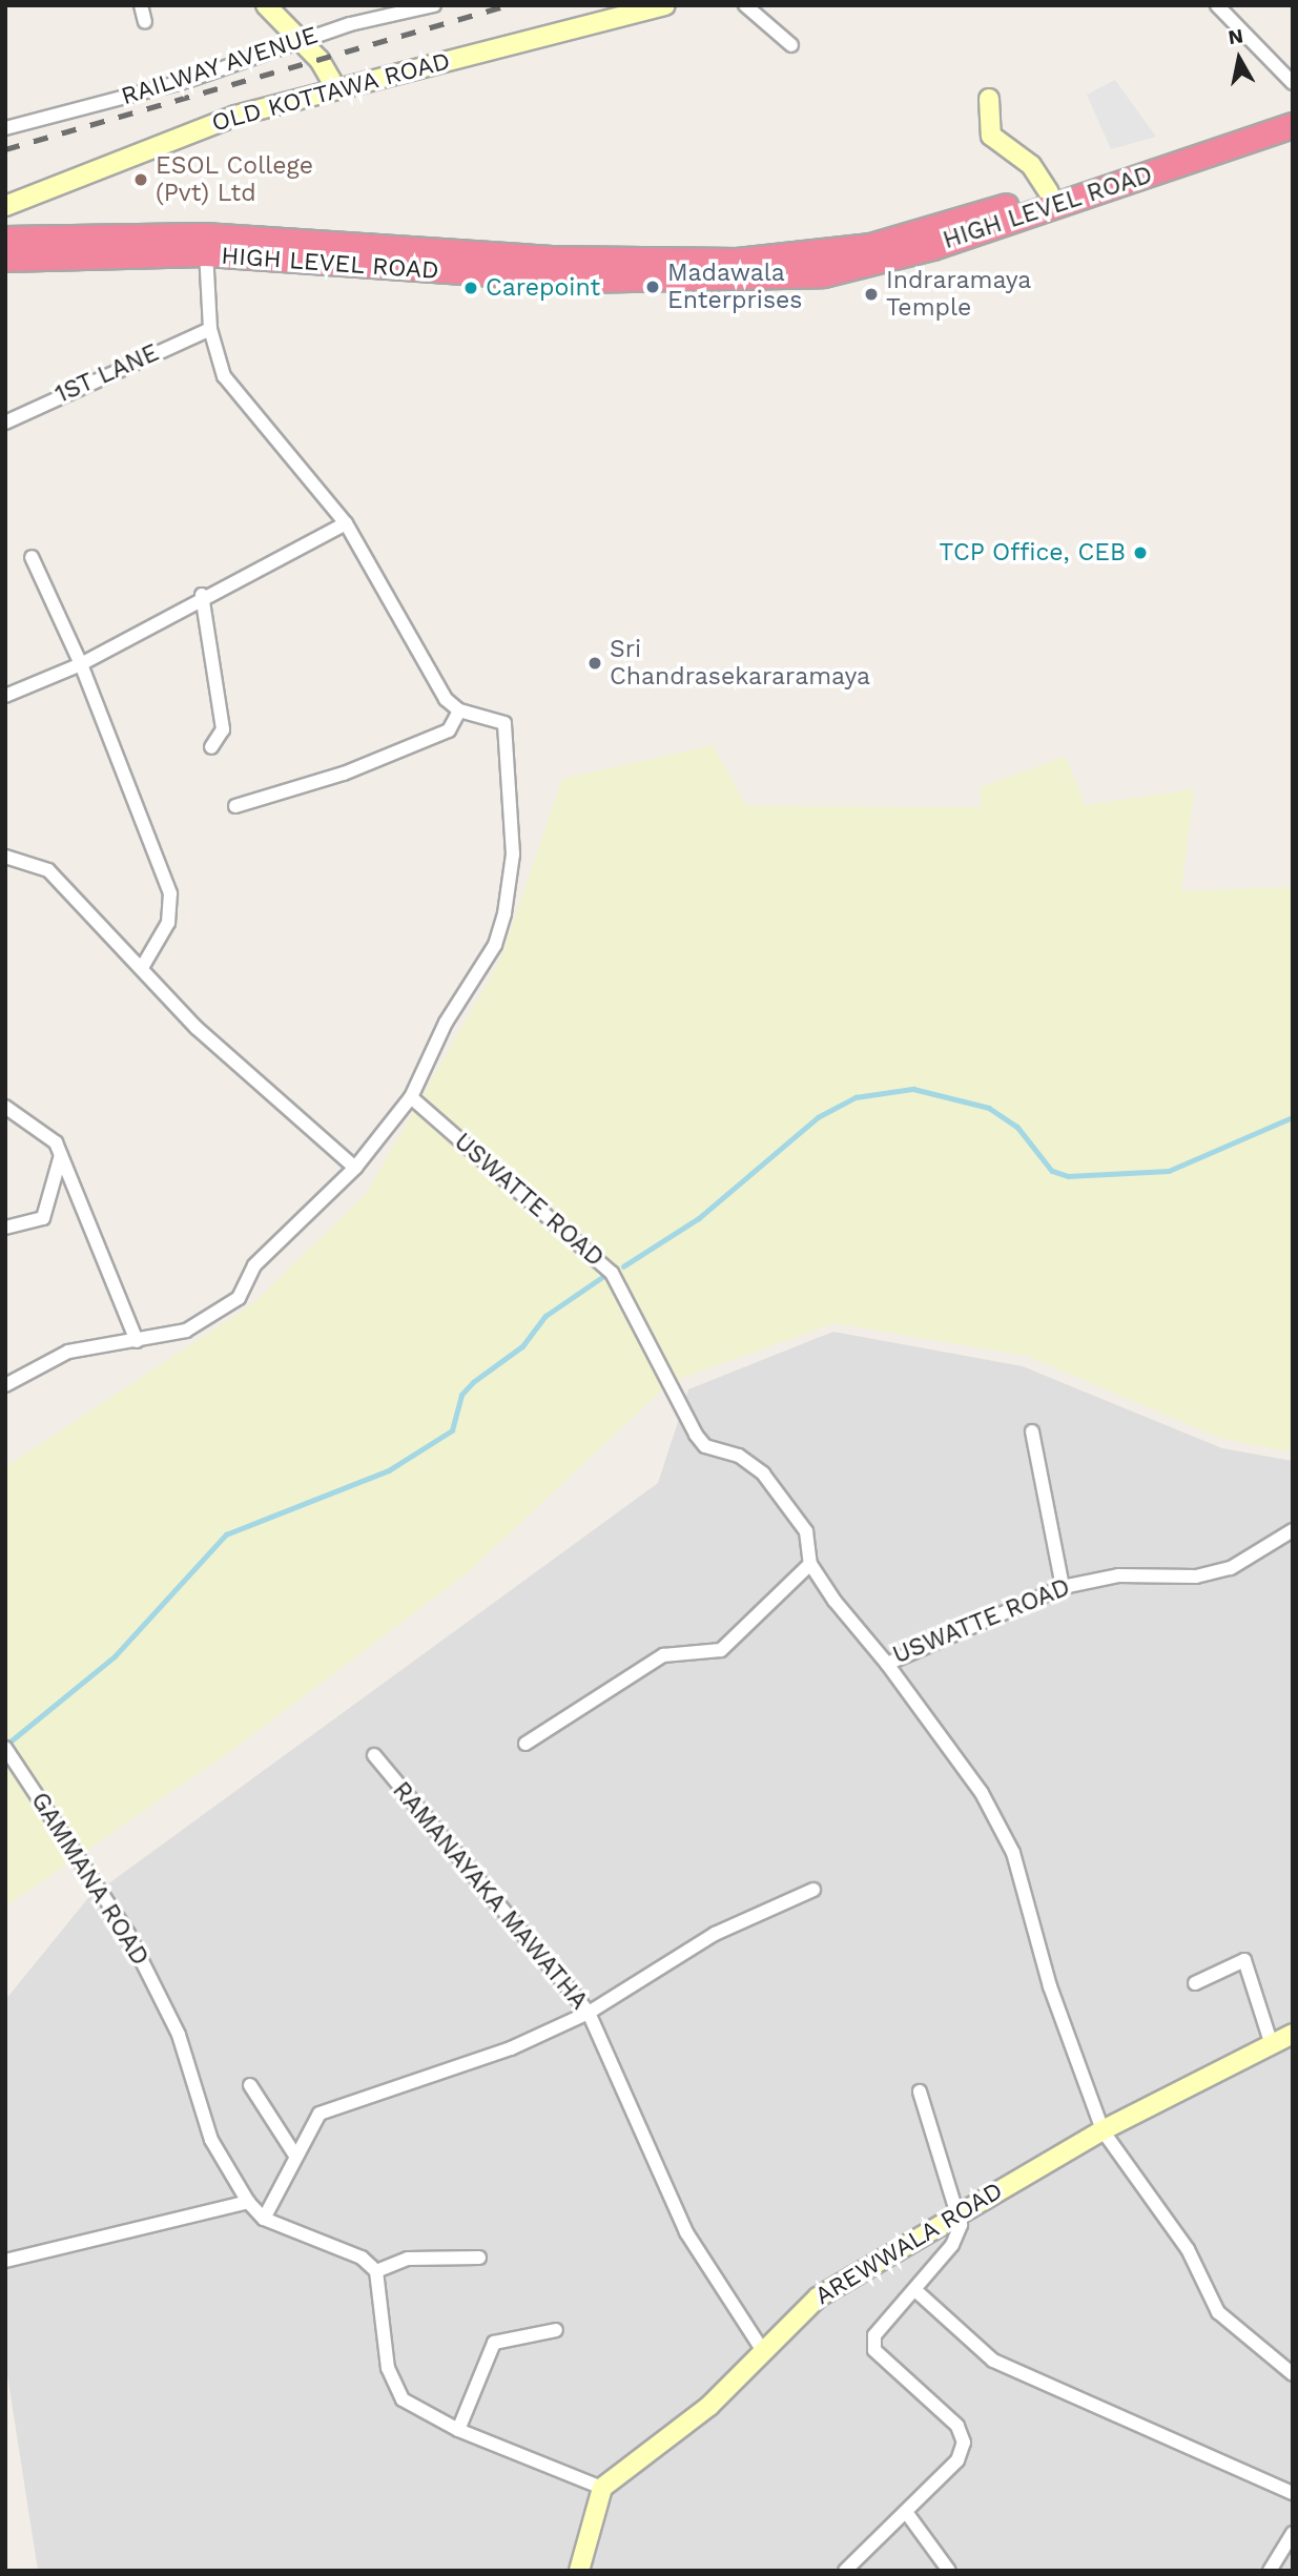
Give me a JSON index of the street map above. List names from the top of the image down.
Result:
{
  "streets": {
    "highway": ["HIGH LEVEL ROAD"],
    "street": [
      "RAILWAY AVENUE",
      "OLD KOTTAWA ROAD",
      "1ST LANE",
      "USWATTE ROAD",
      "GAMMANA ROAD",
      "RAMANAYAKA MAWATHA",
      "AREWWALA ROAD"
    ]
  },
  "crossings": [
    ["RAMANAYAKA MAWATHA", "AREWWALA ROAD"]
  ],
  "places": [
    "ESOL College (Pvt) Ltd",
    "Madawala Enterprises",
    "Carepoint",
    "Indraramaya Temple",
    "TCP Office, CEB",
    "Sri Chandrasekararamaya"
  ],
  "north": "top"
}
